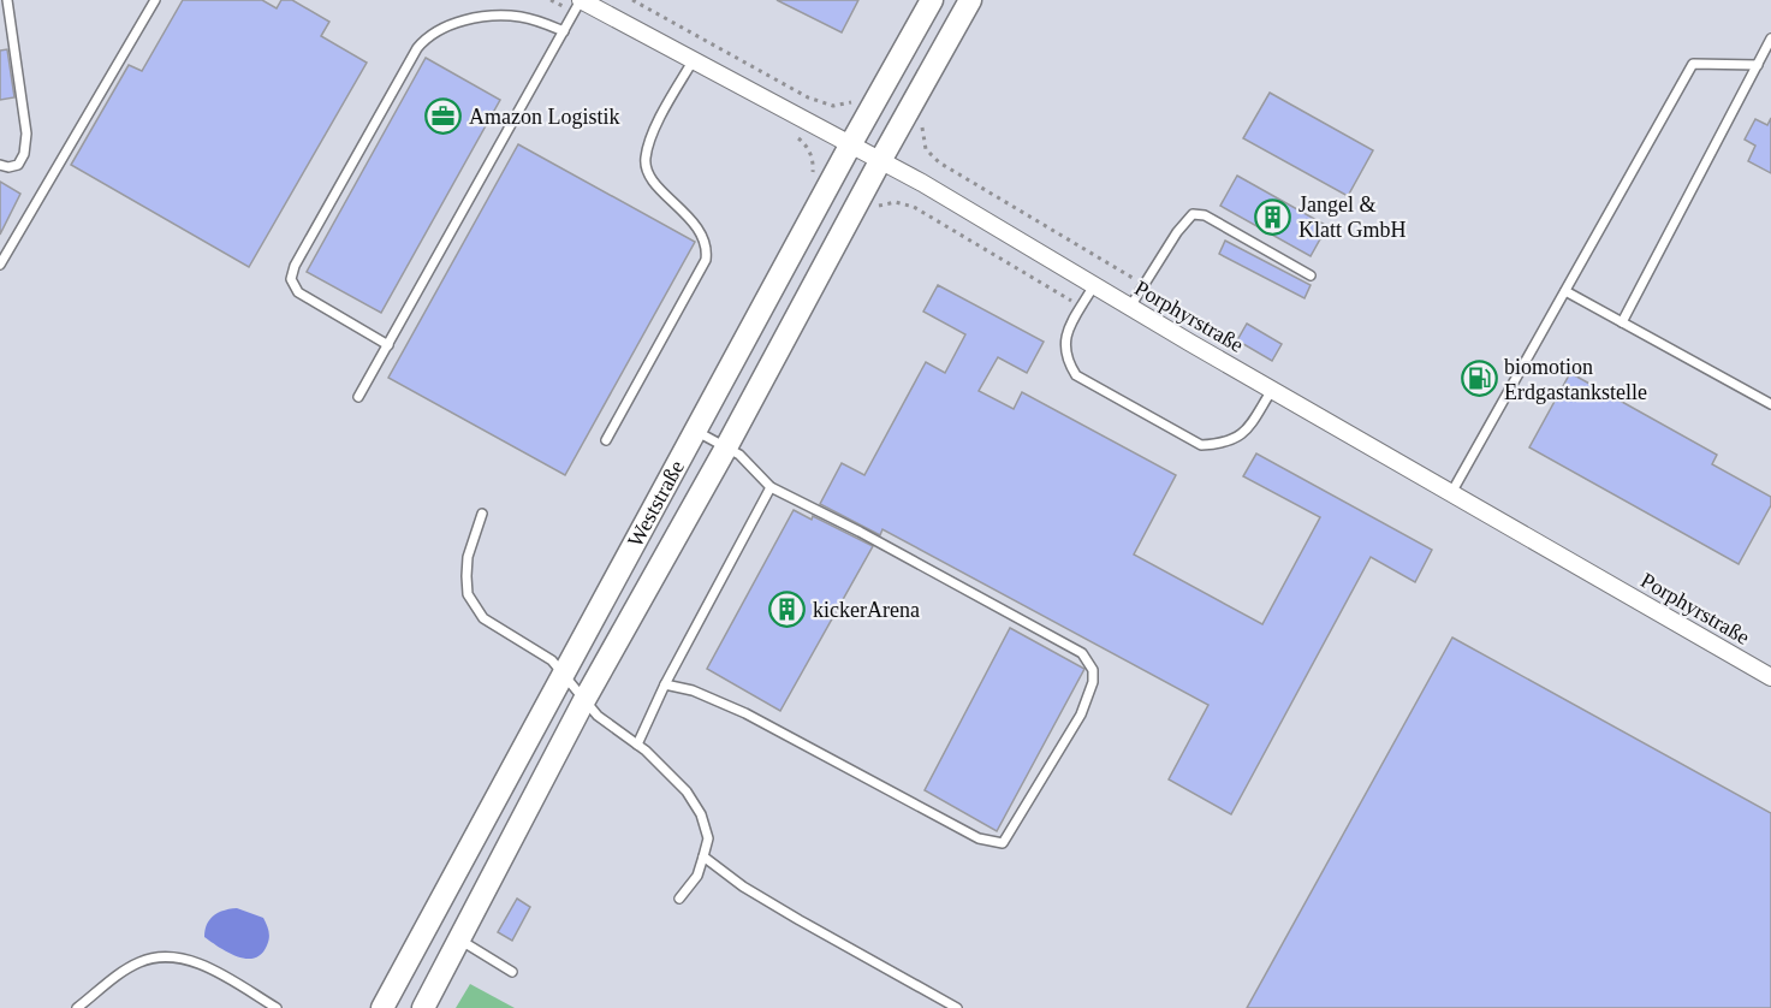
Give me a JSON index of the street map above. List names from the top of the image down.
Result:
{
  "streets": {
    "main road": ["Weststraße"],
    "street": ["Porphyrstraße"]
  },
  "crossings": [
    ["Porphyrstraße", "Weststraße"]
  ],
  "places": {
    "office": ["Amazon Logistik"],
    "building": ["Jangel & Klatt GmbH", "kickerArena"],
    "fuel station": ["biomotion Erdgastankstelle"]
  }
}
